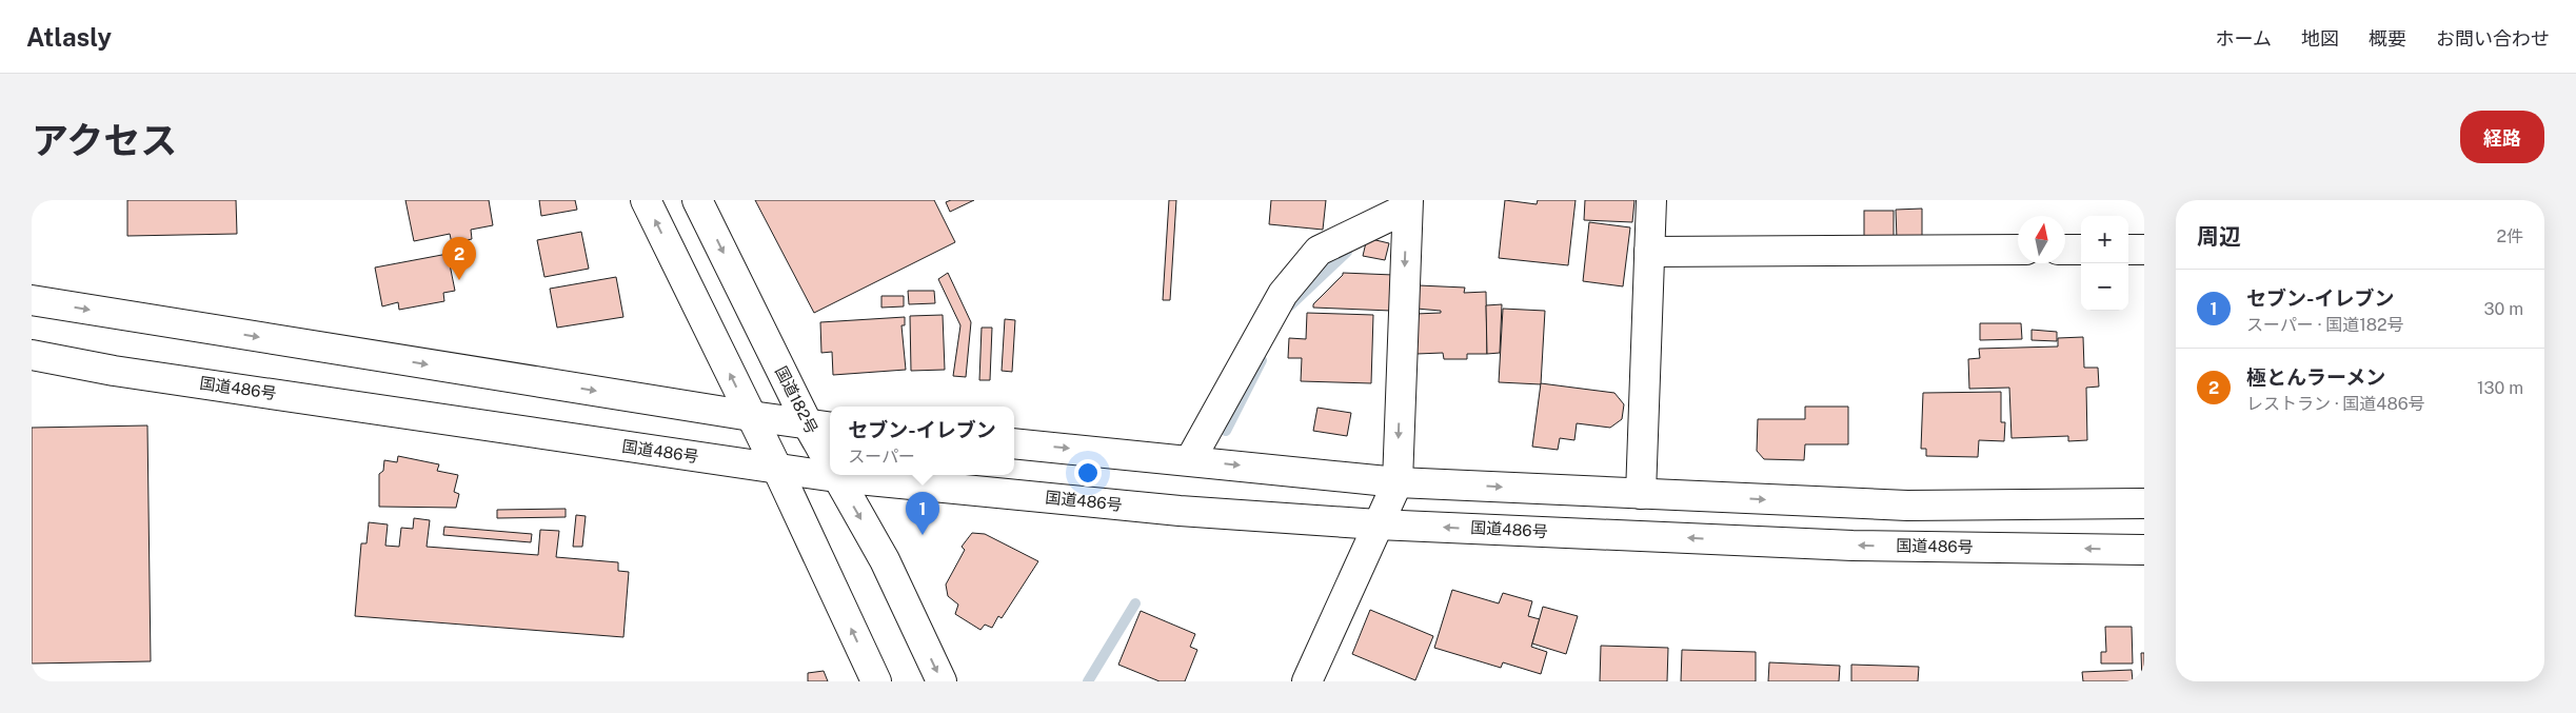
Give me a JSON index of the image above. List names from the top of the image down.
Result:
{
  "streets": {
    "main road": ["国道486号", "国道182号"]
  },
  "crossings": [
    ["国道486号", "国道182号"]
  ],
  "north": "top",
  "page": {
    "header": "Atlasly",
    "nav": [
      "ホーム",
      "地図",
      "概要",
      "お問い合わせ"
    ],
    "title": "アクセス",
    "buttons": "経路",
    "heading": ["周辺", "2件"],
    "map_buttons": ["+", "−"],
    "pins": ["2", "1"],
    "list": [
      {
        "mark": "1",
        "name": "セブン-イレブン",
        "note": "スーパー · 国道182号",
        "value": "30 m"
      },
      {
        "mark": "2",
        "name": "極とんラーメン",
        "note": "レストラン · 国道486号",
        "value": "130 m"
      }
    ],
    "popup": ["セブン-イレブン", "スーパー"]
  }
}
